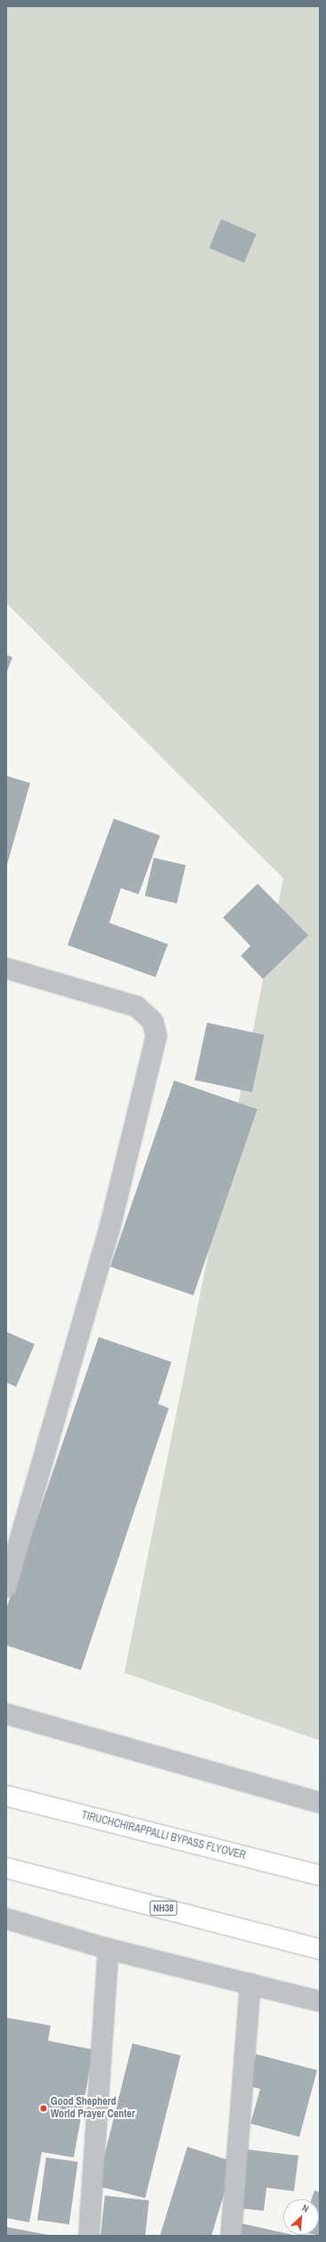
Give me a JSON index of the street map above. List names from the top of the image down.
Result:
{
  "streets": {
    "highway": ["TIRUCHCHIRAPPALLI BYPASS FLYOVER", "NH38"]
  },
  "places": ["Good Shepherd World Prayer Center"],
  "north": "top right"
}
